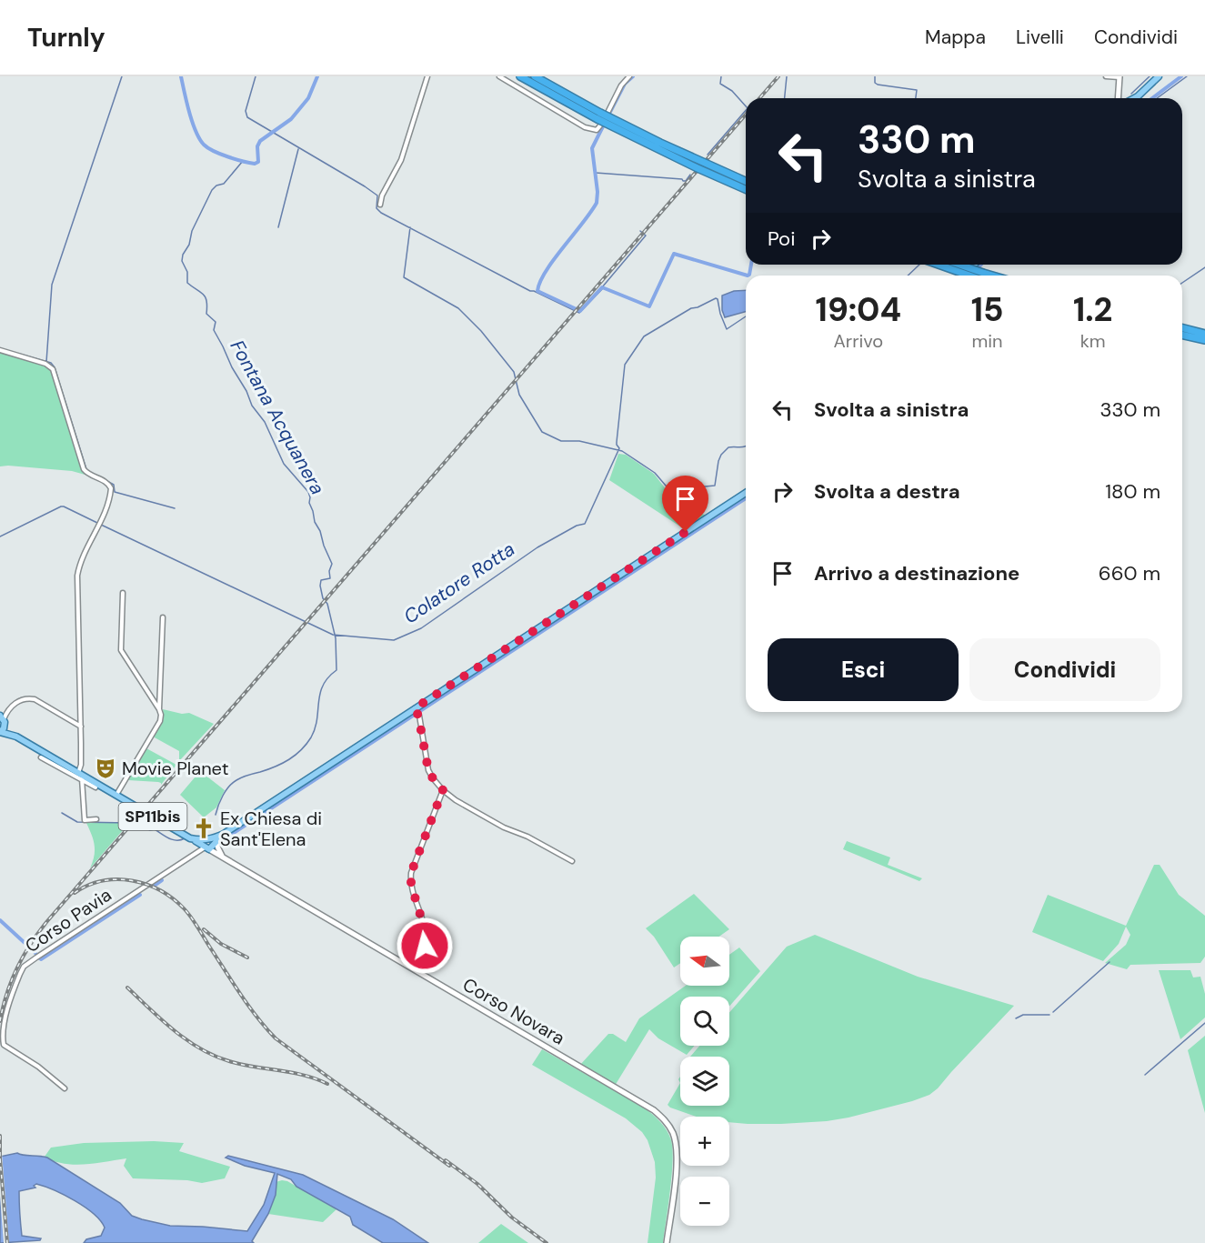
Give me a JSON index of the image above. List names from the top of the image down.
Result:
{
  "streets": {
    "main road": ["SP11bis", "Corso Novara"],
    "street": ["Corso Pavia"]
  },
  "crossings": [
    ["SP11bis", "Corso Novara"],
    ["Corso Pavia", "Corso Novara"]
  ],
  "water": ["Fontana Acquanera", "Colatore Rotta"],
  "places": {
    "theatre": ["Movie Planet"],
    "church": ["Ex Chiesa di Sant'Elena"]
  },
  "north": "left",
  "page": {
    "header": "Turnly",
    "nav": ["Mappa", "Livelli", "Condividi"],
    "turn": ["330 m", "Svolta a sinistra"],
    "then": "Poi",
    "eta": [
      "19:04",
      "Arrivo",
      "15",
      "min",
      "1.2",
      "km"
    ],
    "list": [
      {
        "name": "Svolta a sinistra",
        "value": "330 m"
      },
      {
        "name": "Svolta a destra",
        "value": "180 m"
      },
      {
        "name": "Arrivo a destinazione",
        "value": "660 m"
      }
    ],
    "buttons": ["Esci", "Condividi"],
    "map_buttons": ["+", "−"]
  }
}
